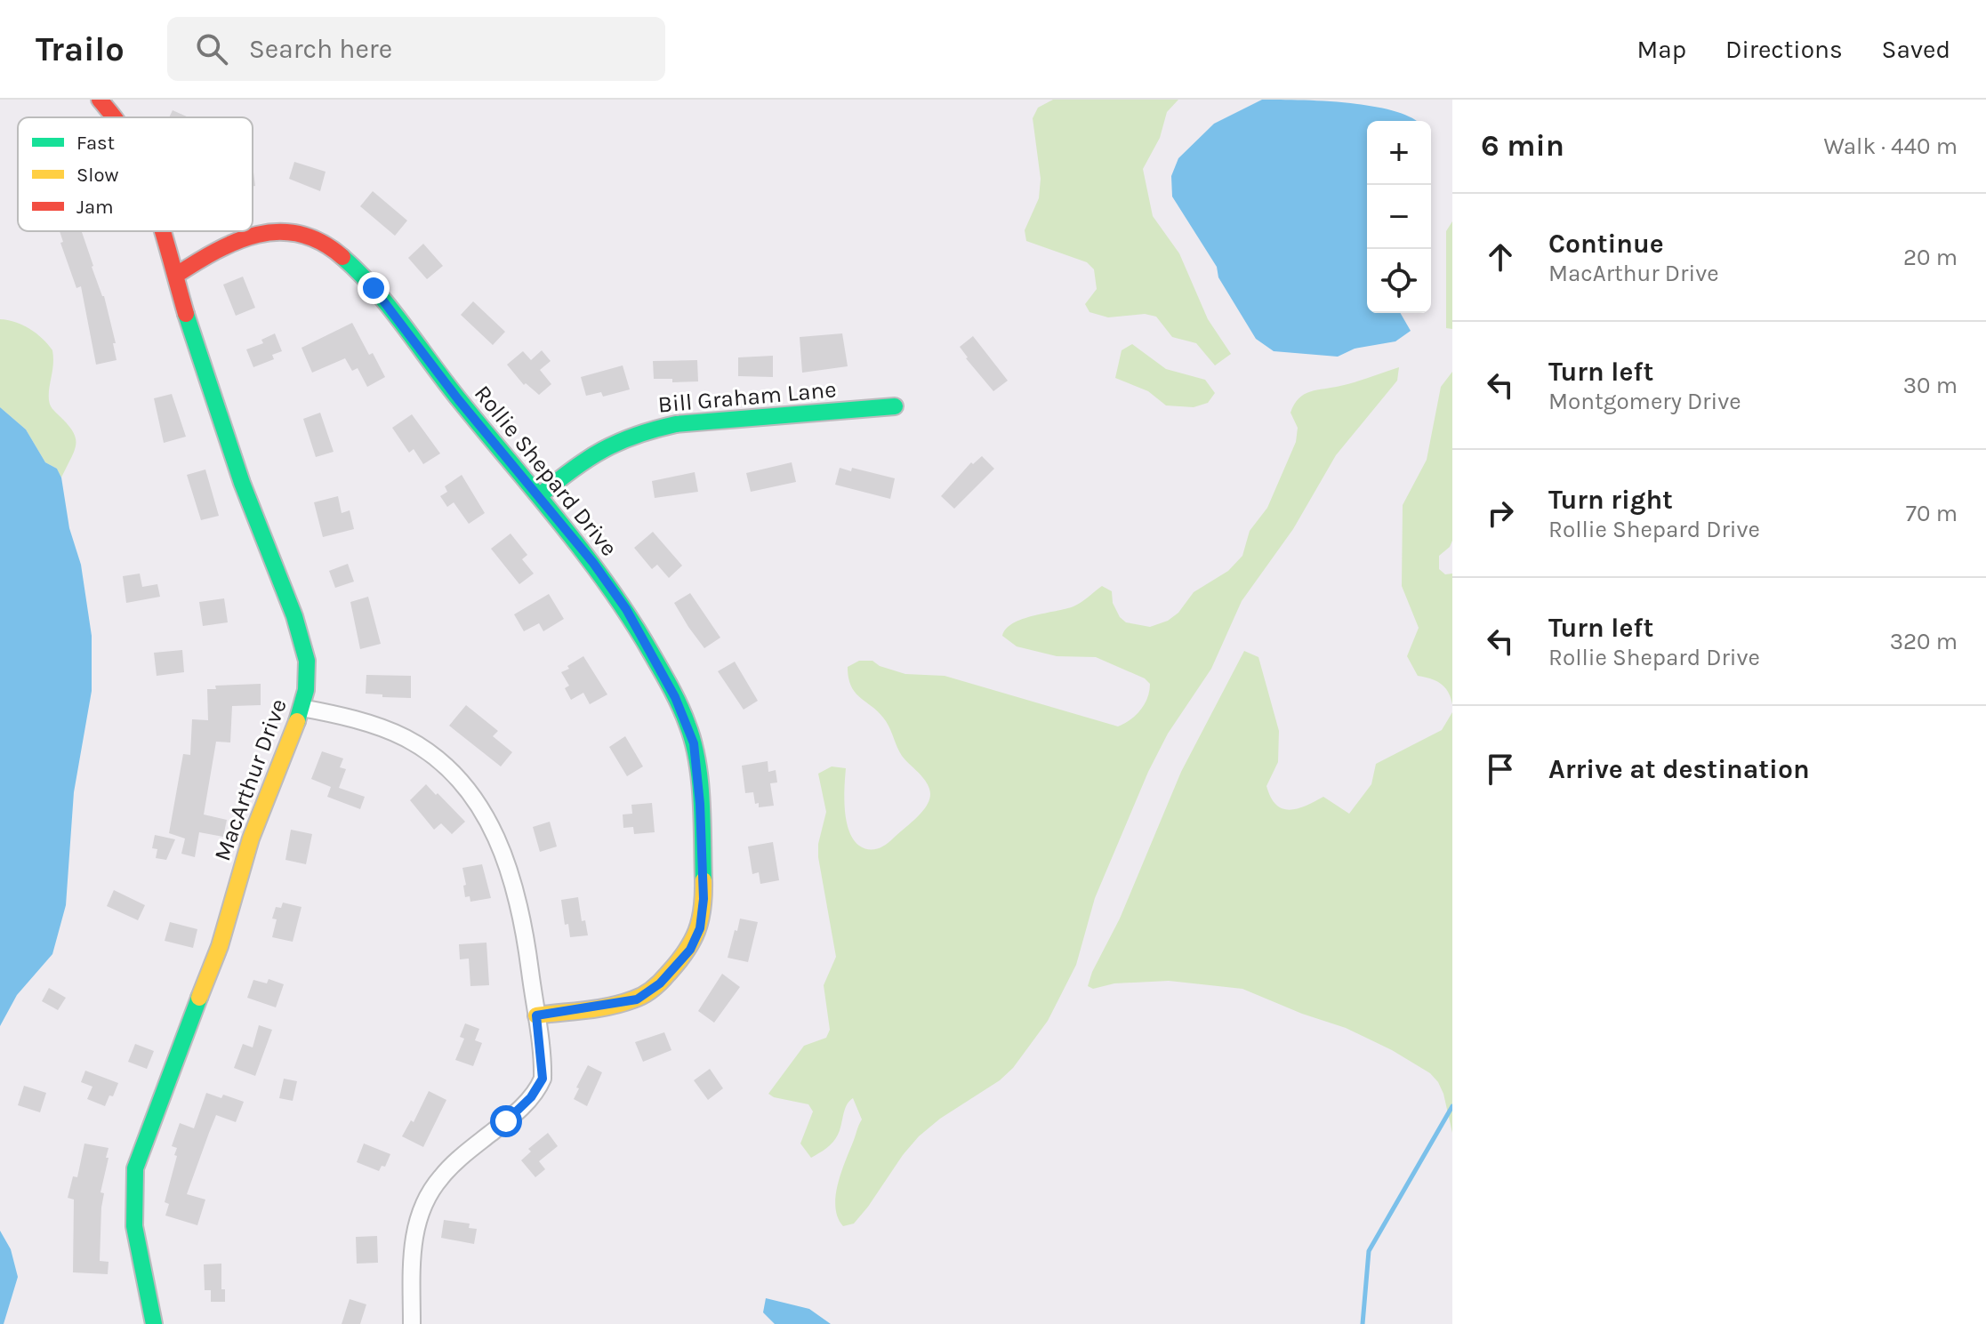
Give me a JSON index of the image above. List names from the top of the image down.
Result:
{
  "streets": {
    "street": ["Bill Graham Lane", "Rollie Shepard Drive", "MacArthur Drive"]
  },
  "crossings": [
    ["Bill Graham Lane", "Rollie Shepard Drive"],
    ["Rollie Shepard Drive", "MacArthur Drive"]
  ],
  "legend": ["Fast", "Slow", "Jam"],
  "page": {
    "header": "Trailo",
    "search": "Search here",
    "nav": ["Map", "Directions", "Saved"],
    "heading": ["6 min", "Walk · 440 m"],
    "map_buttons": ["+", "−"],
    "list": [
      ["Continue", "MacArthur Drive", "20 m"],
      ["Turn left", "Montgomery Drive", "30 m"],
      ["Turn right", "Rollie Shepard Drive", "70 m"],
      ["Turn left", "Rollie Shepard Drive", "320 m"],
      "Arrive at destination"
    ]
  }
}
